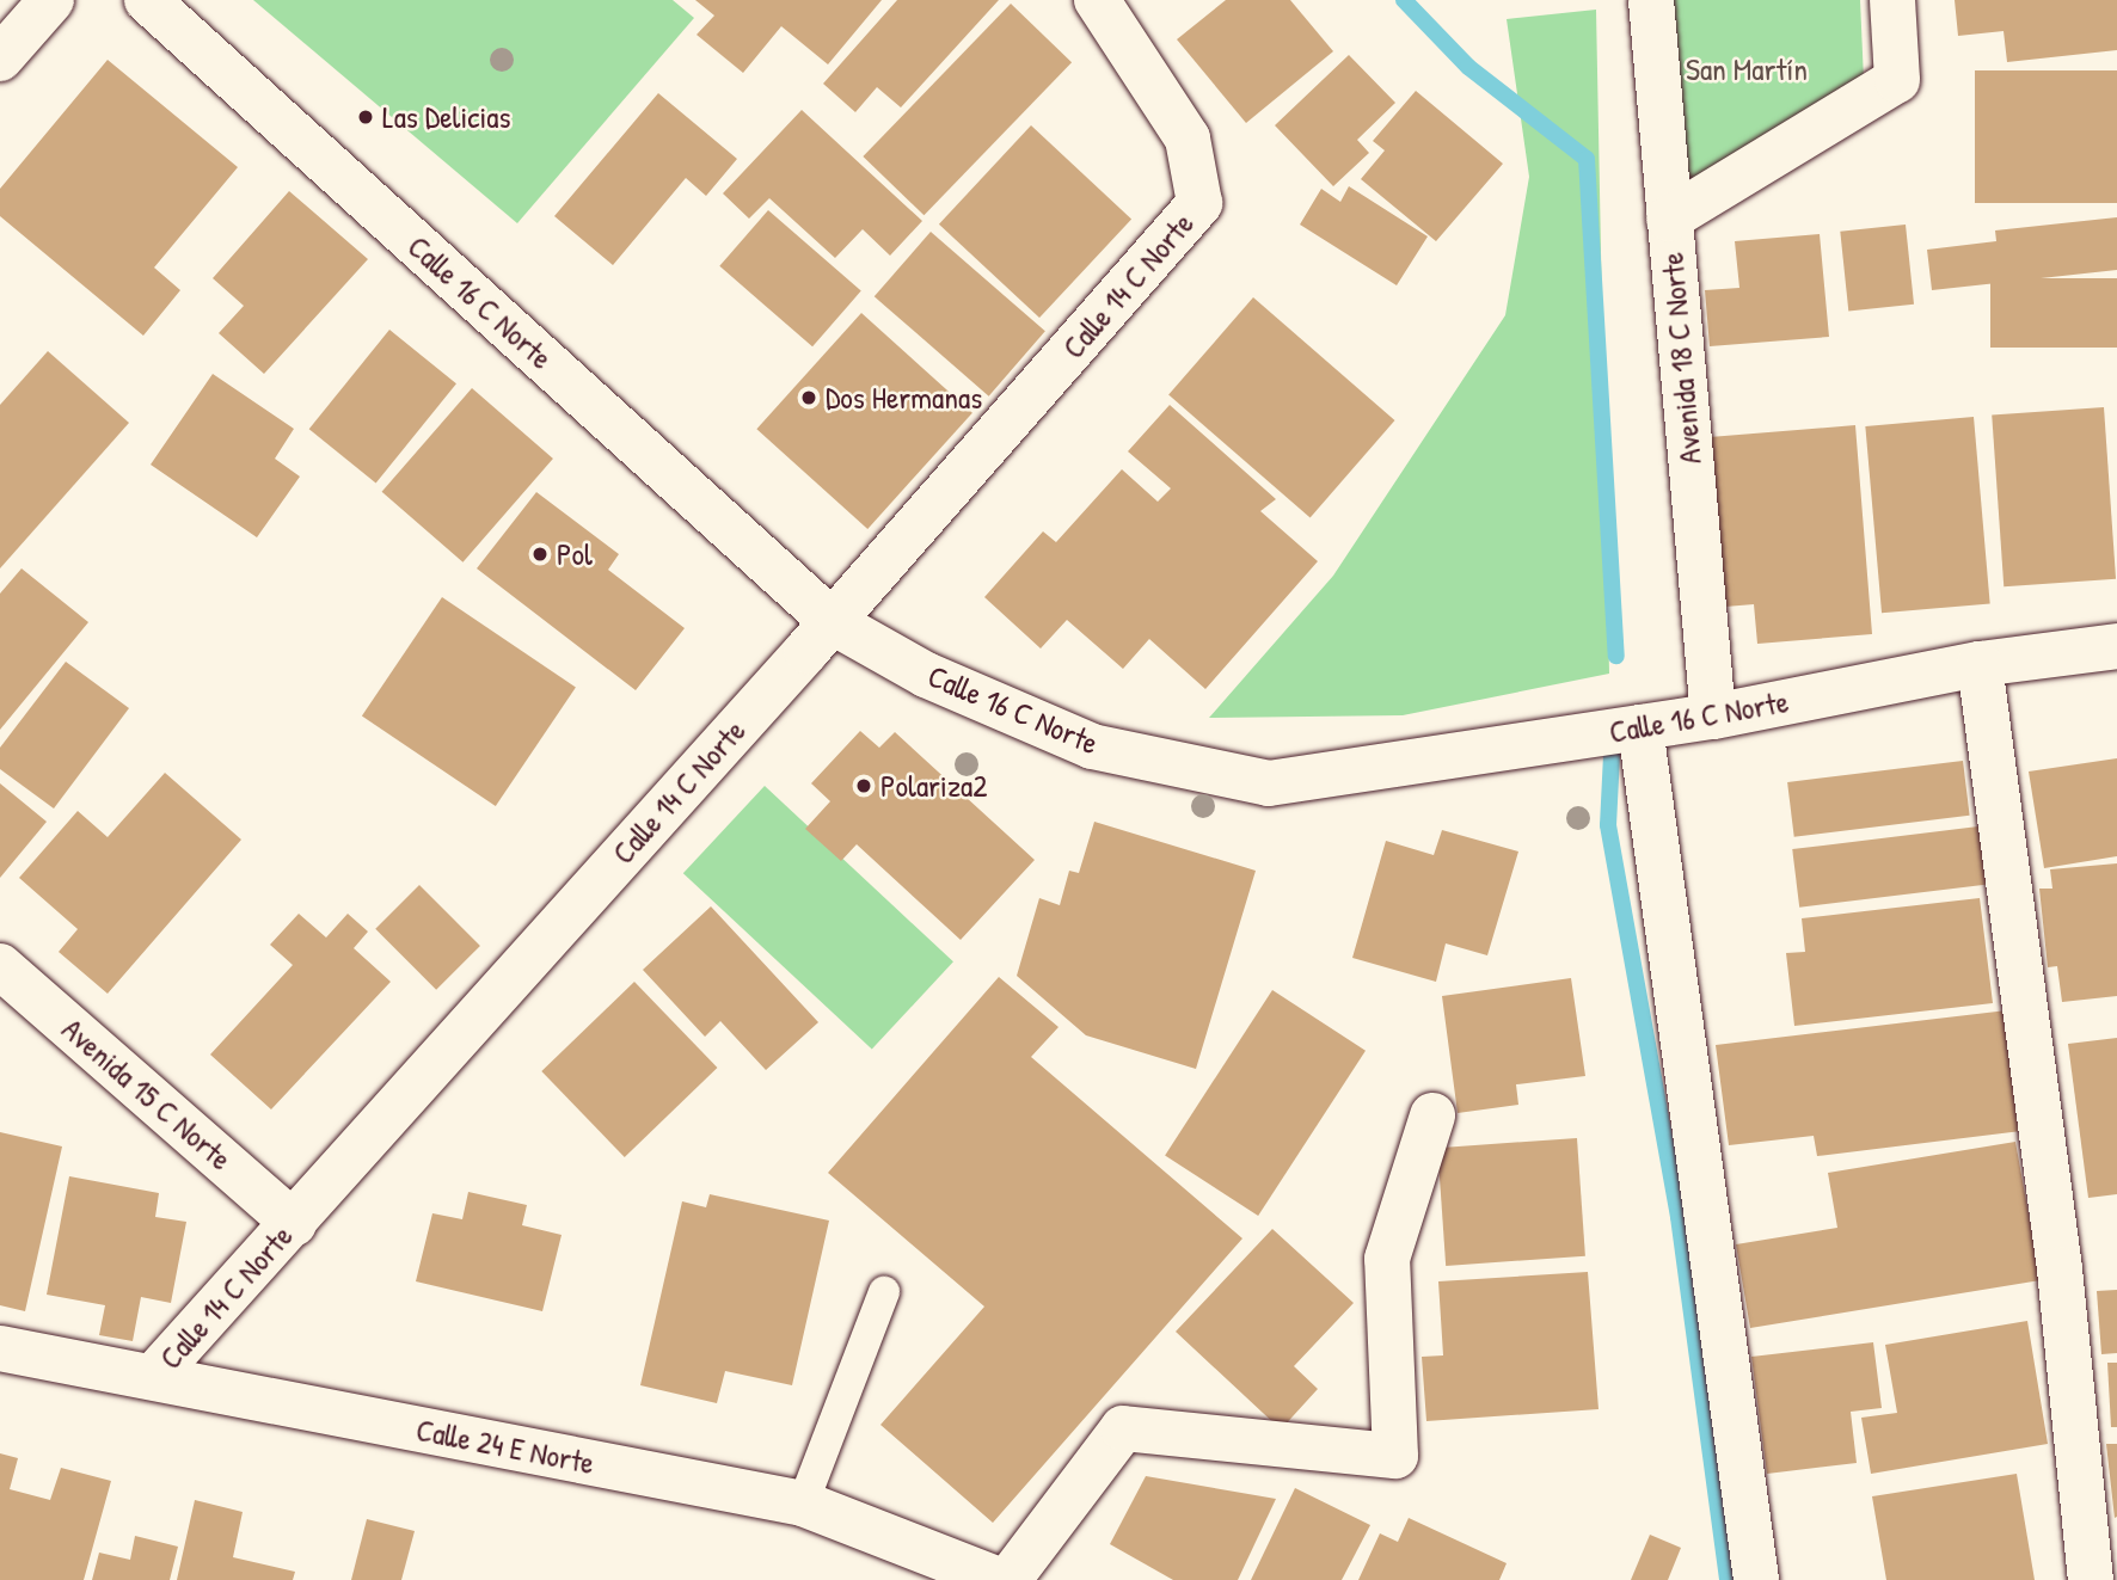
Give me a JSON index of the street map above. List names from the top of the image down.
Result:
{
  "streets": {
    "street": [
      "Calle 14 C Norte",
      "Calle 16 C Norte",
      "Avenida 18 C Norte",
      "Avenida 15 C Norte",
      "Calle 24 E Norte"
    ]
  },
  "crossings": [
    ["Calle 14 C Norte", "Calle 16 C Norte"],
    ["Calle 14 C Norte", "Avenida 15 C Norte"],
    ["Calle 14 C Norte", "Calle 24 E Norte"],
    ["Calle 16 C Norte", "Avenida 18 C Norte"]
  ],
  "parks": ["San Martín"],
  "places": [
    "Las Delicias",
    "Dos Hermanas",
    "Pol",
    "Polariza2"
  ]
}
